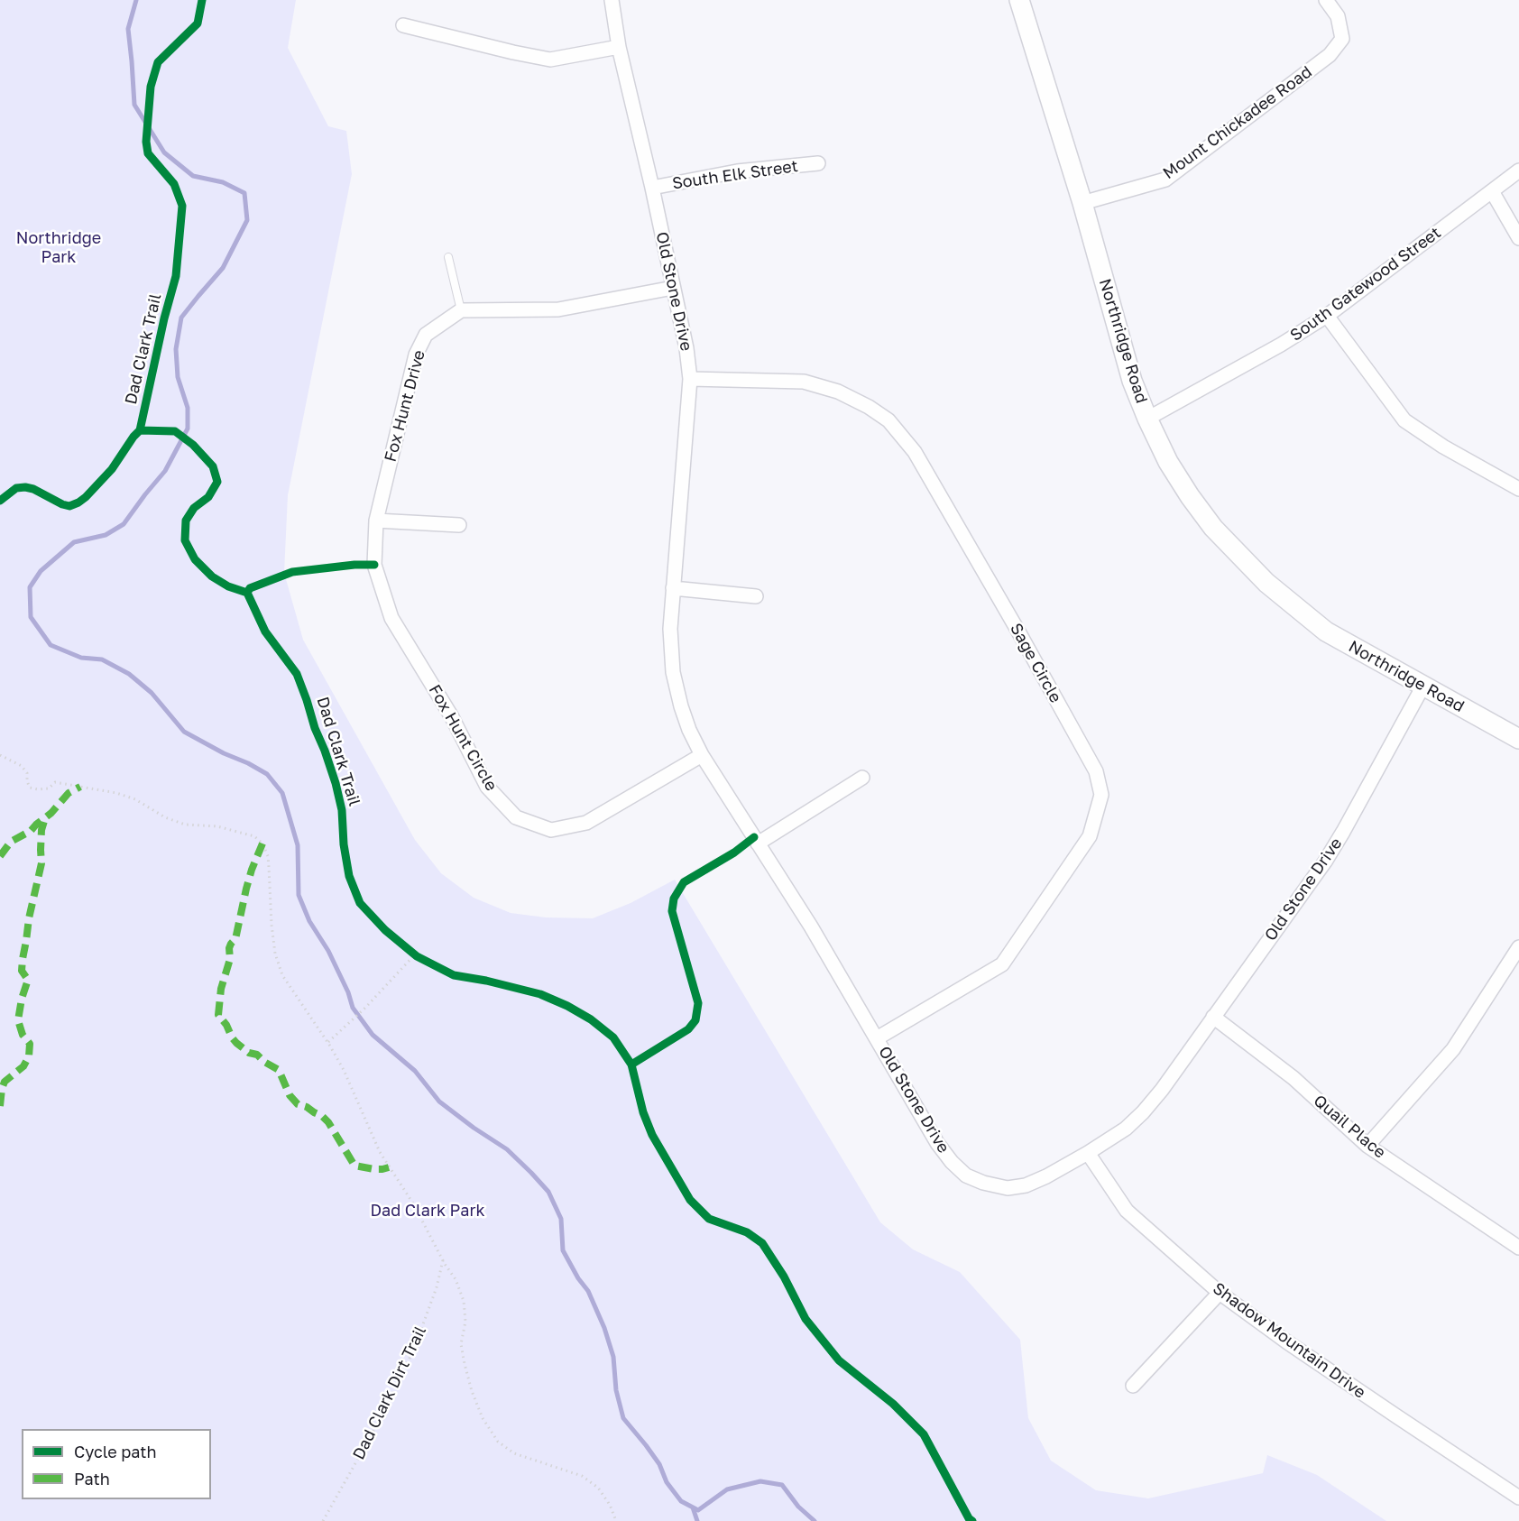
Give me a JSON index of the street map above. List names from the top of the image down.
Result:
{
  "streets": {
    "street": [
      "Mount Chickadee Road",
      "South Elk Street",
      "South Gatewood Street",
      "Old Stone Drive",
      "Northridge Road",
      "Fox Hunt Drive",
      "Sage Circle",
      "Fox Hunt Circle",
      "Quail Place",
      "Shadow Mountain Drive"
    ],
    "path": ["Dad Clark Dirt Trail"],
    "cycle path": ["Dad Clark Trail"]
  },
  "crossings": [
    ["Mount Chickadee Road", "Northridge Road"],
    ["South Elk Street", "Old Stone Drive"],
    ["South Gatewood Street", "Northridge Road"],
    ["Old Stone Drive", "Northridge Road"],
    ["Old Stone Drive", "Sage Circle"],
    ["Old Stone Drive", "Fox Hunt Circle"],
    ["Old Stone Drive", "Quail Place"],
    ["Old Stone Drive", "Shadow Mountain Drive"],
    ["Fox Hunt Drive", "Fox Hunt Circle"]
  ],
  "parks": ["Northridge Park", "Dad Clark Park"],
  "legend": ["Cycle path", "Path"]
}
